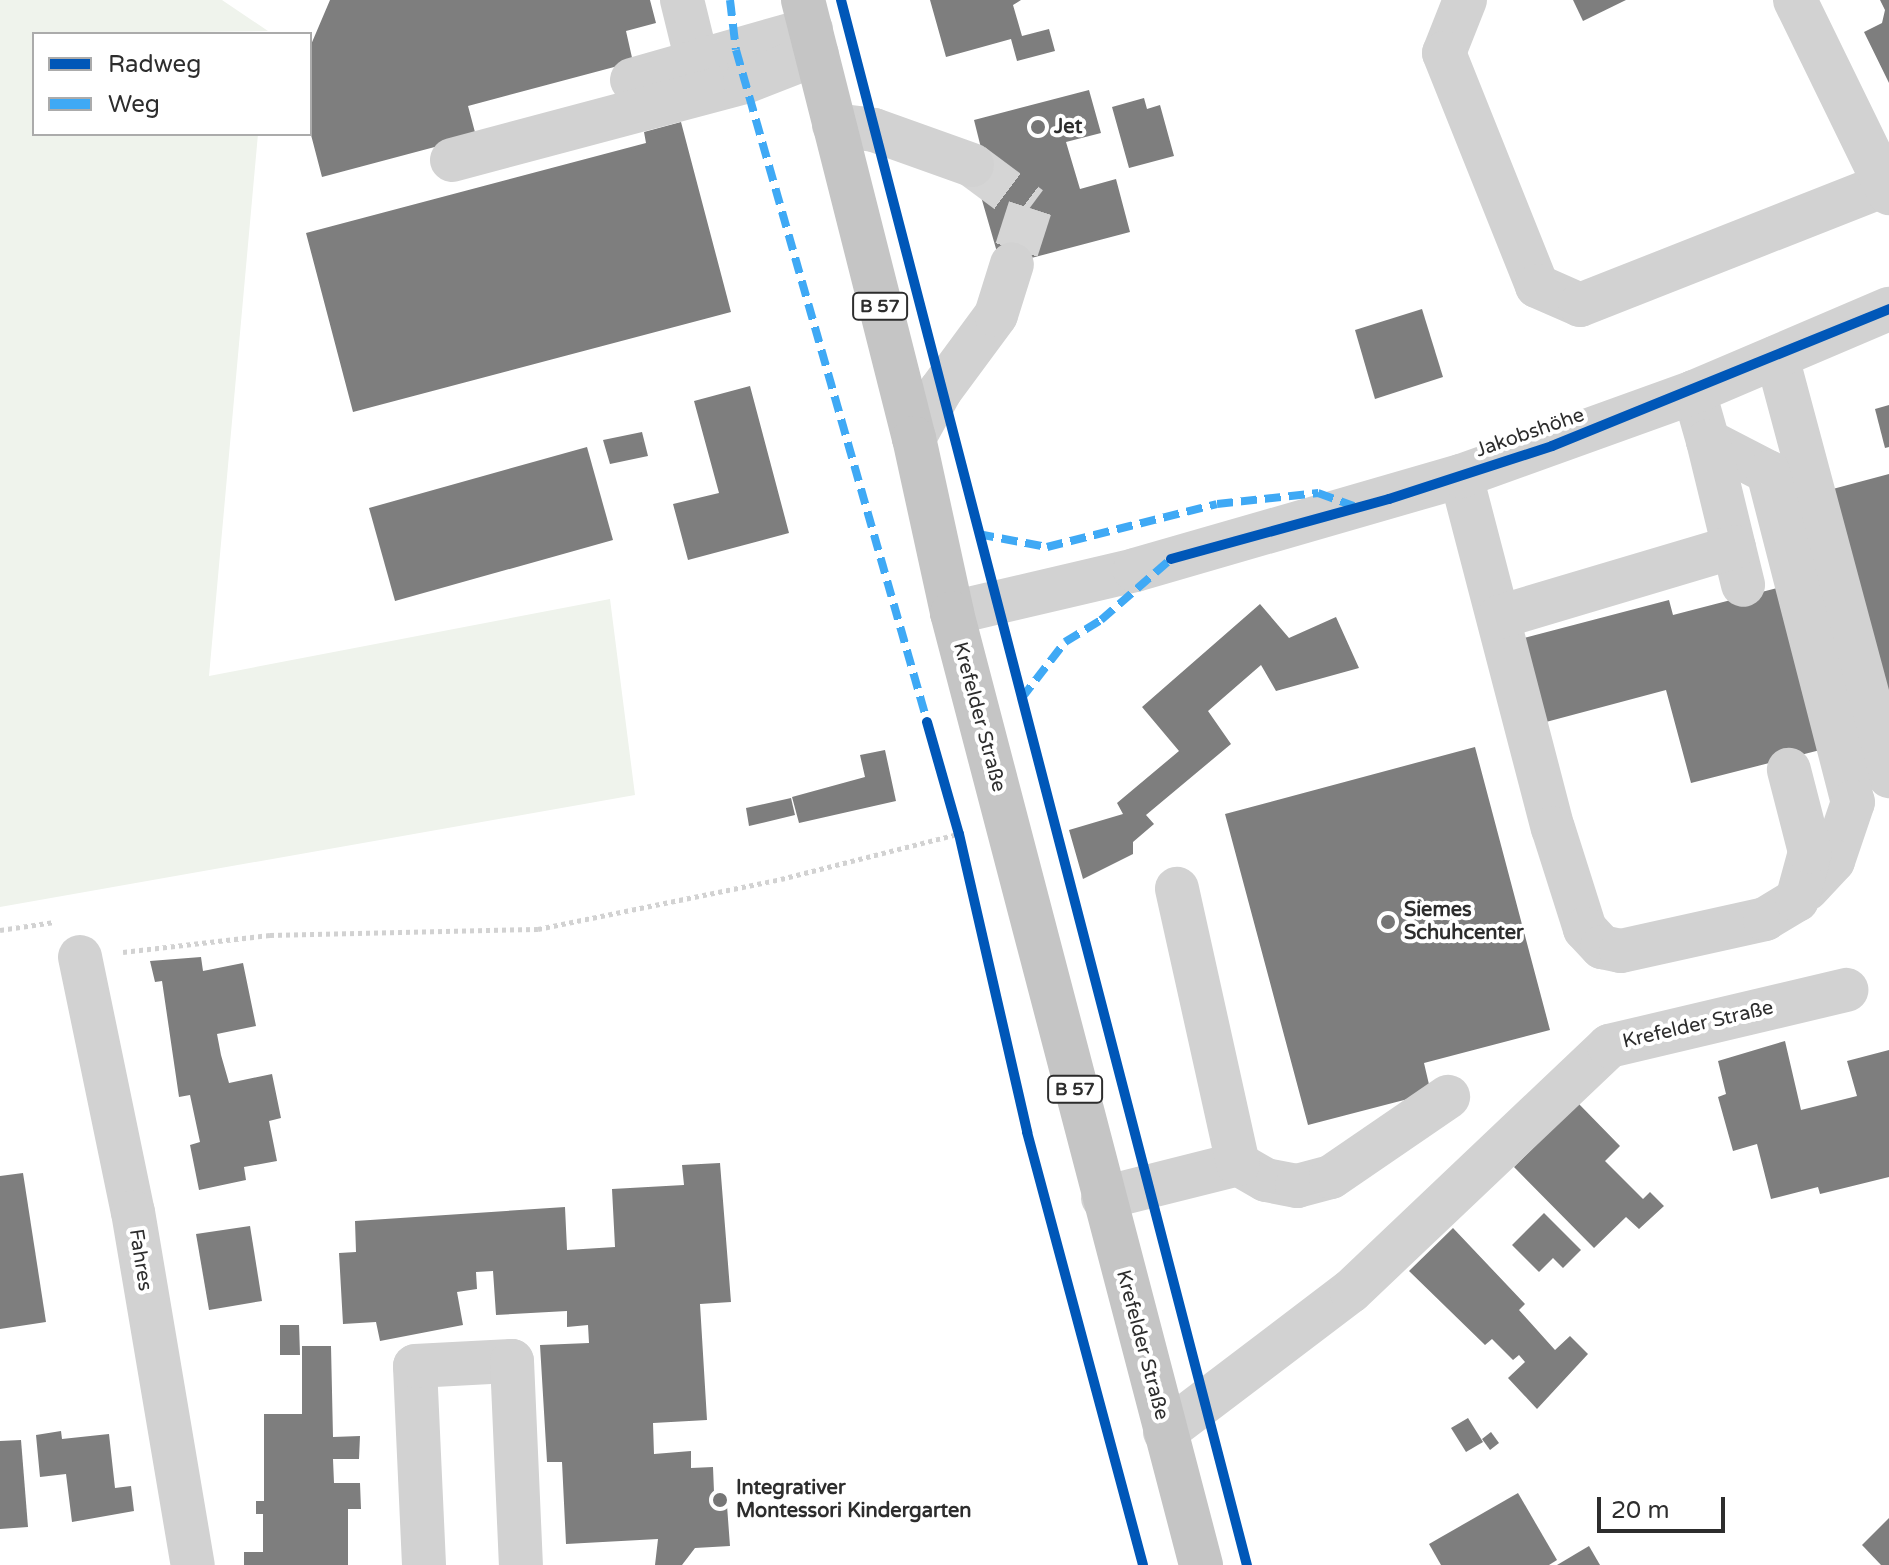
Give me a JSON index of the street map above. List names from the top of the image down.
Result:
{
  "streets": {
    "main road": ["B 57", "Krefelder Straße"],
    "street": ["Jakobshöhe", "Fahres"]
  },
  "crossings": [
    ["Jakobshöhe", "Krefelder Straße"]
  ],
  "places": ["Jet", "Siemes Schuhcenter", "Integrativer Montessori Kindergarten"],
  "legend": ["Radweg", "Weg"],
  "scale_bar": "20 m"
}
